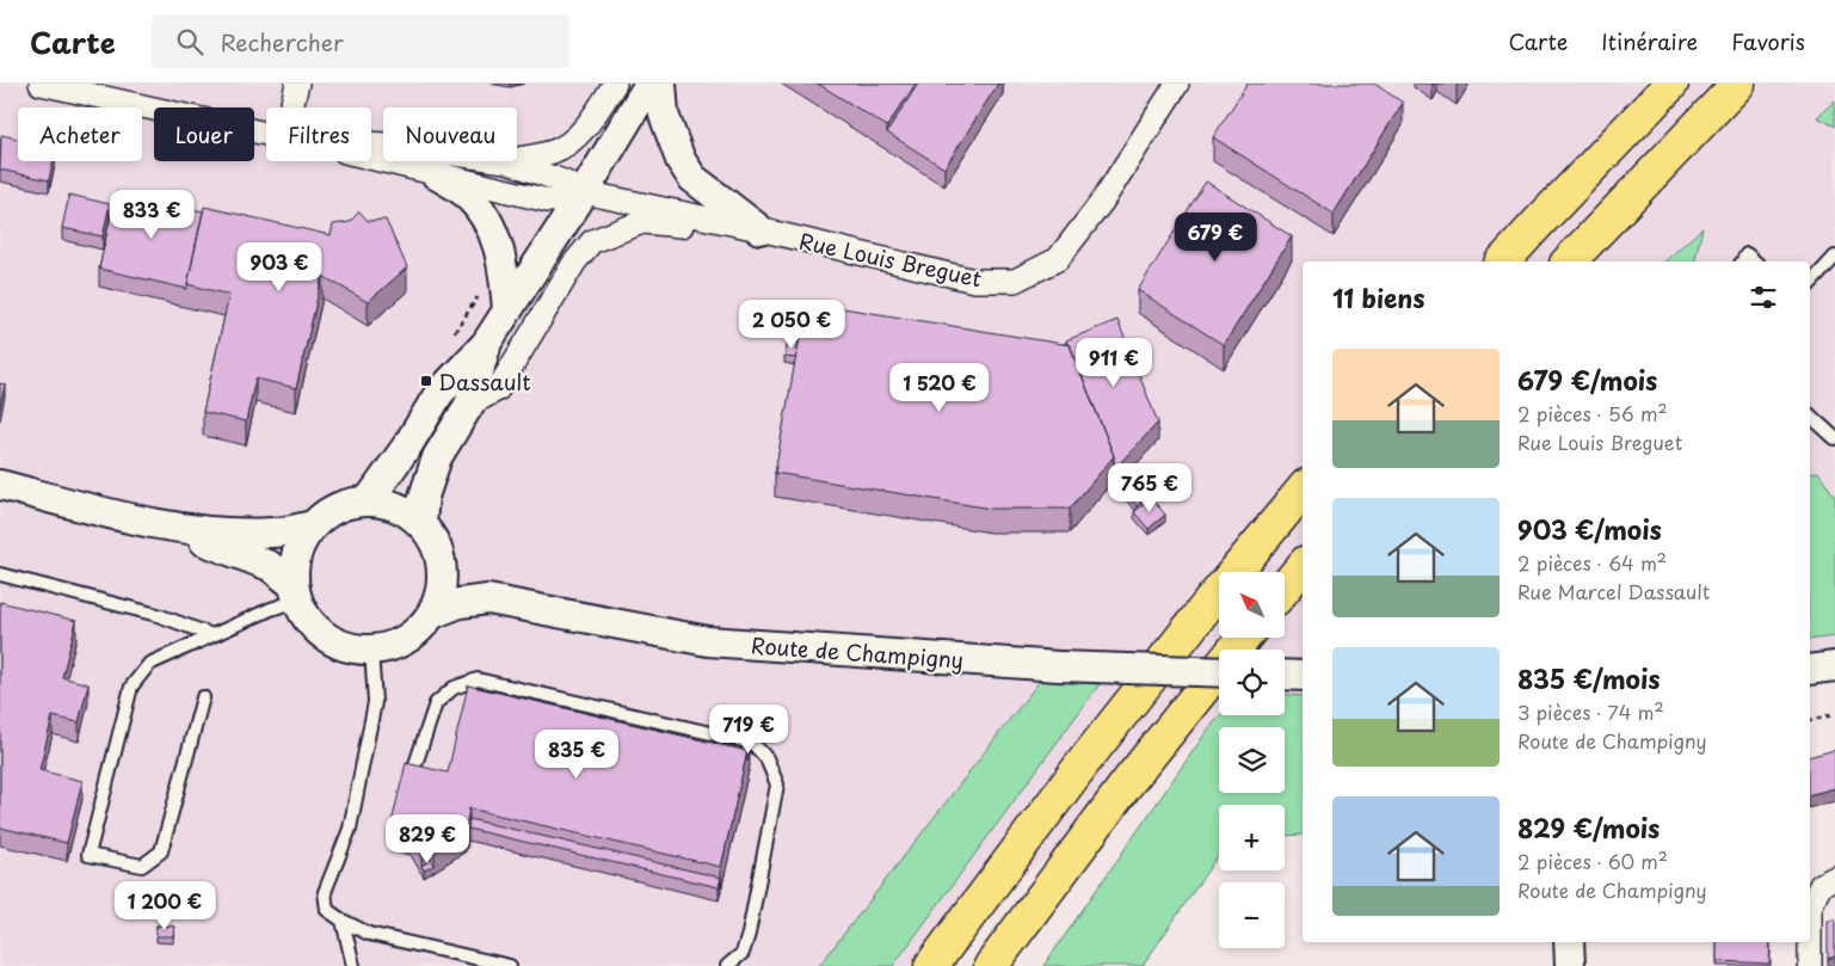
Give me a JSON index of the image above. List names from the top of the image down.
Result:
{
  "streets": {
    "street": ["Rue Louis Breguet", "Route de Champigny"]
  },
  "places": {
    "transit": ["Dassault"]
  },
  "north": "top left",
  "page": {
    "header": "Carte",
    "search": "Rechercher",
    "nav": ["Carte", "Itinéraire", "Favoris"],
    "chip": [
      "Acheter",
      "Louer",
      "Filtres",
      "Nouveau"
    ],
    "price": [
      "833 €",
      "679 €",
      "903 €",
      "2 050 €",
      "911 €",
      "1 520 €",
      "765 €",
      "719 €",
      "835 €",
      "829 €",
      "1 200 €"
    ],
    "heading": "11 biens",
    "list": [
      {
        "name": "679 €/mois",
        "note": "2 pièces · 56 m² · Rue Louis Breguet"
      },
      {
        "name": "903 €/mois",
        "note": "2 pièces · 64 m² · Rue Marcel Dassault"
      },
      {
        "name": "835 €/mois",
        "note": "3 pièces · 74 m² · Route de Champigny"
      },
      {
        "name": "829 €/mois",
        "note": "2 pièces · 60 m² · Route de Champigny"
      }
    ],
    "map_buttons": ["+", "−"]
  }
}
